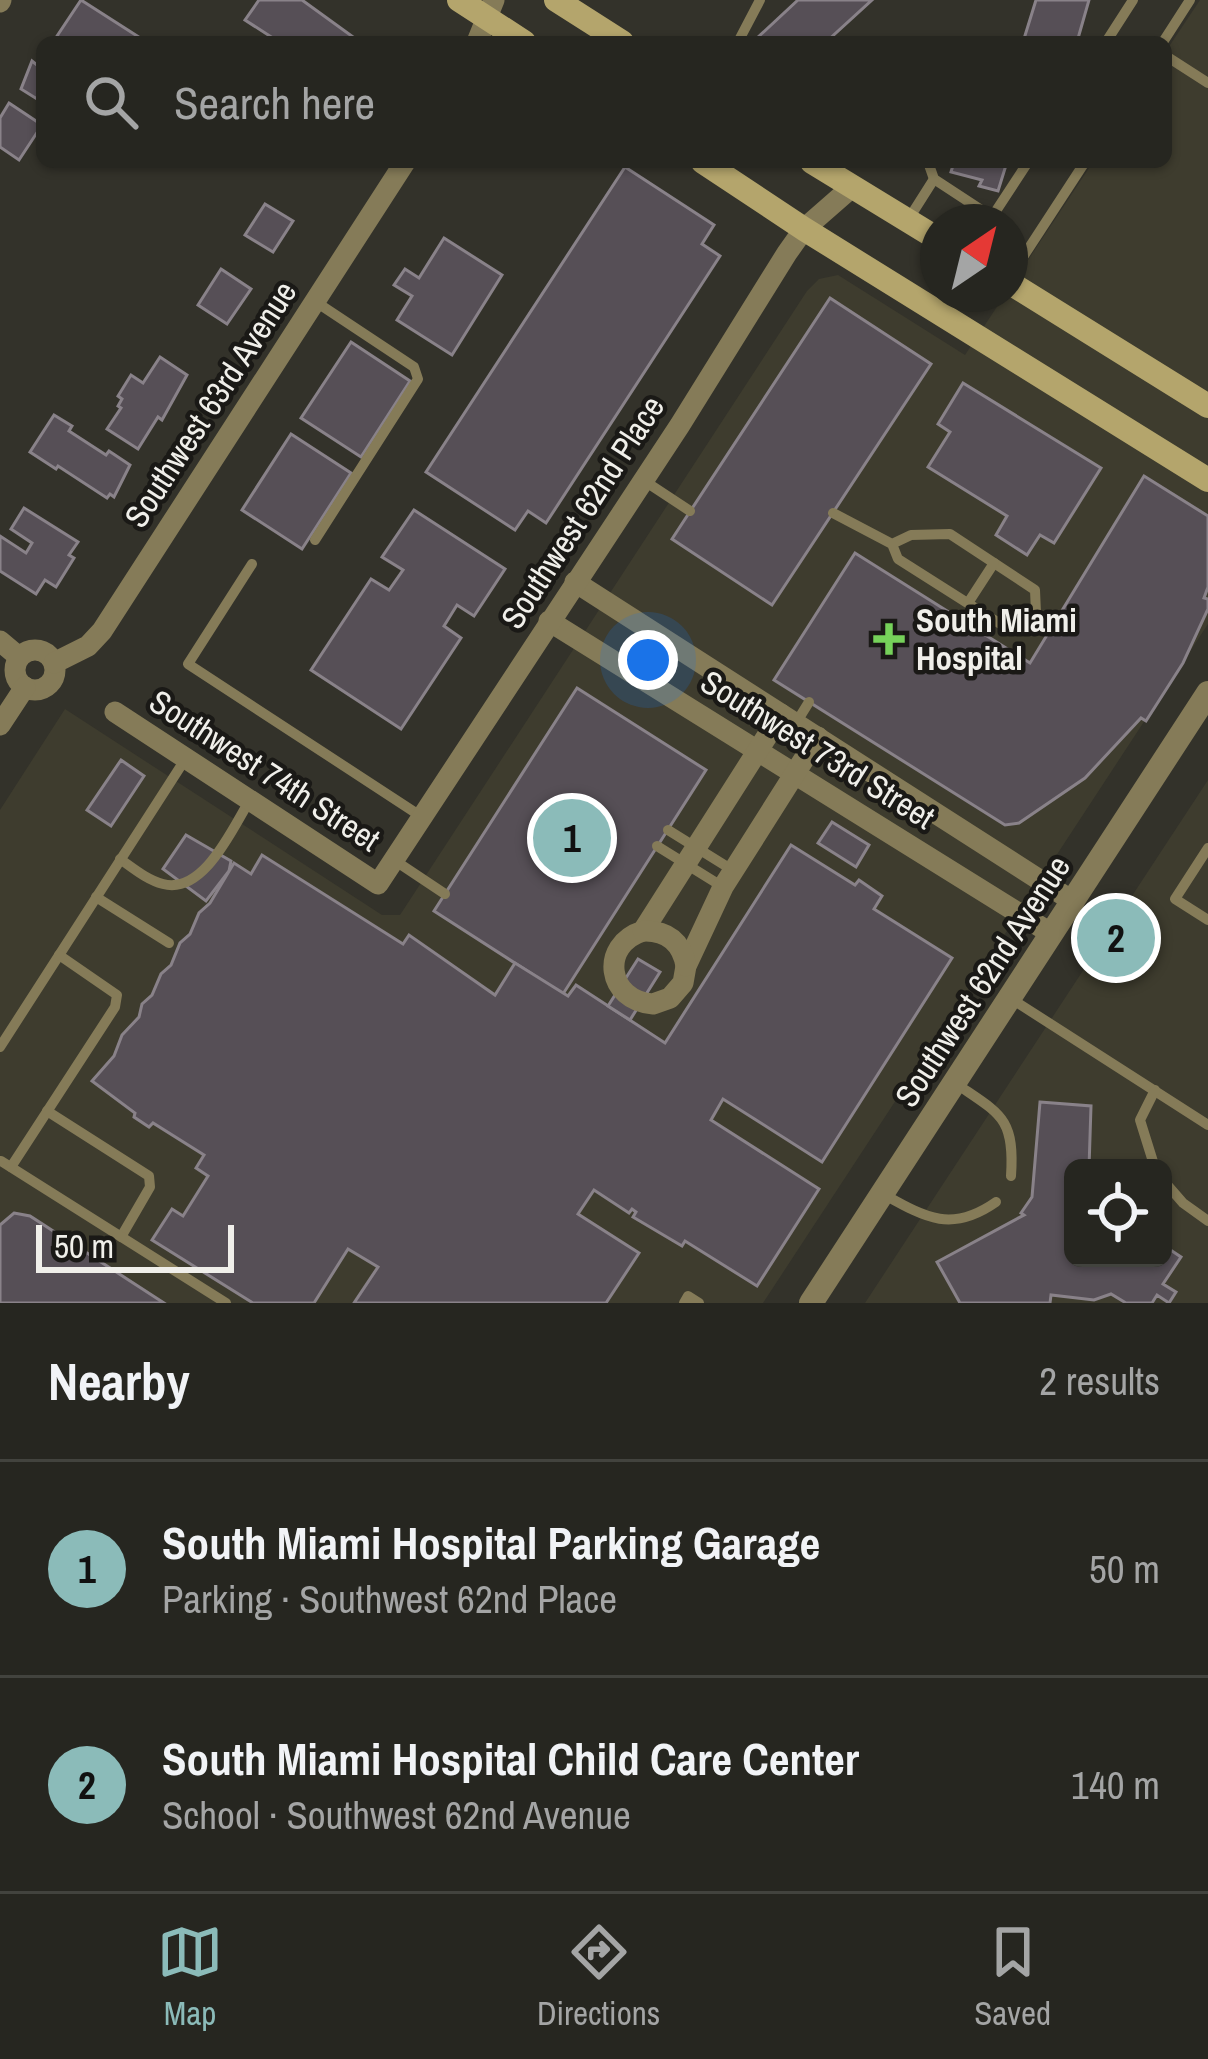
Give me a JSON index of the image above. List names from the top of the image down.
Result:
{
  "streets": {
    "street": [
      "Southwest 63rd Avenue",
      "Southwest 62nd Place",
      "Southwest 73rd Street",
      "Southwest 74th Street",
      "Southwest 62nd Avenue"
    ]
  },
  "crossings": [
    ["Southwest 62nd Place", "Southwest 73rd Street"],
    ["Southwest 62nd Place", "Southwest 74th Street"],
    ["Southwest 73rd Street", "Southwest 62nd Avenue"]
  ],
  "places": {
    "health": ["South Miami Hospital"]
  },
  "scale_bar": "50 m",
  "north": "top right",
  "page": {
    "search": "Search here",
    "pins": ["1", "2"],
    "scale": "50 m",
    "heading": ["Nearby", "2 results"],
    "list": [
      {
        "mark": "1",
        "name": "South Miami Hospital Parking Garage",
        "note": "Parking · Southwest 62nd Place",
        "value": "50 m"
      },
      {
        "mark": "2",
        "name": "South Miami Hospital Child Care Center",
        "note": "School · Southwest 62nd Avenue",
        "value": "140 m"
      }
    ],
    "nav": ["Map", "Directions", "Saved"]
  }
}
